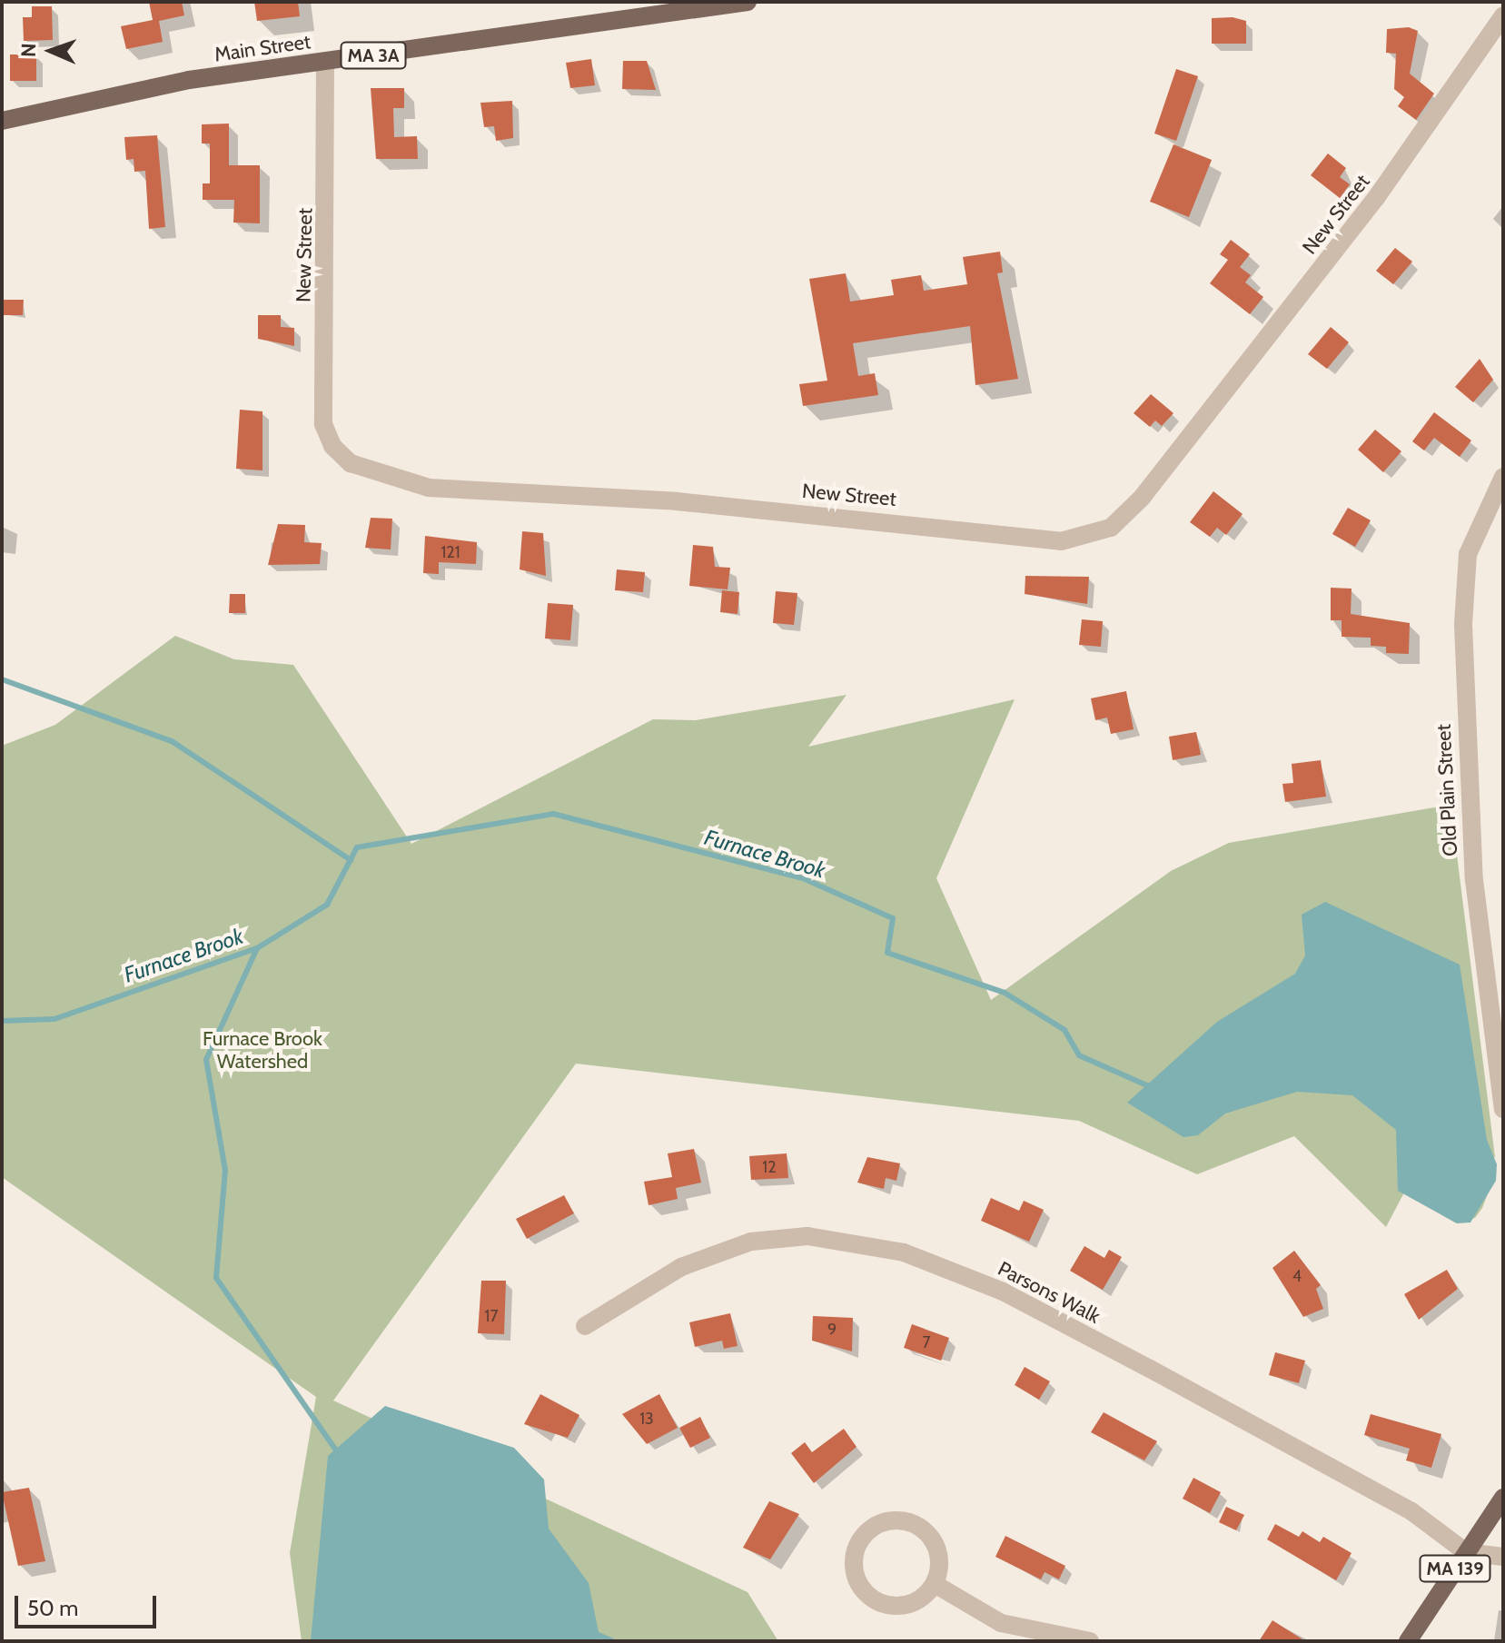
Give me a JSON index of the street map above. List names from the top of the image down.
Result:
{
  "streets": {
    "main road": ["Main Street", "MA 3A", "MA 139"],
    "street": ["New Street", "Old Plain Street", "Parsons Walk"]
  },
  "crossings": [
    ["Main Street", "New Street"],
    ["Parsons Walk", "MA 139"]
  ],
  "water": ["Furnace Brook"],
  "parks": ["Furnace Brook Watershed"],
  "house_numbers": [
    "121",
    "12",
    "4",
    "17",
    "9",
    "7",
    "13"
  ],
  "scale_bar": "50 m",
  "north": "left"
}
